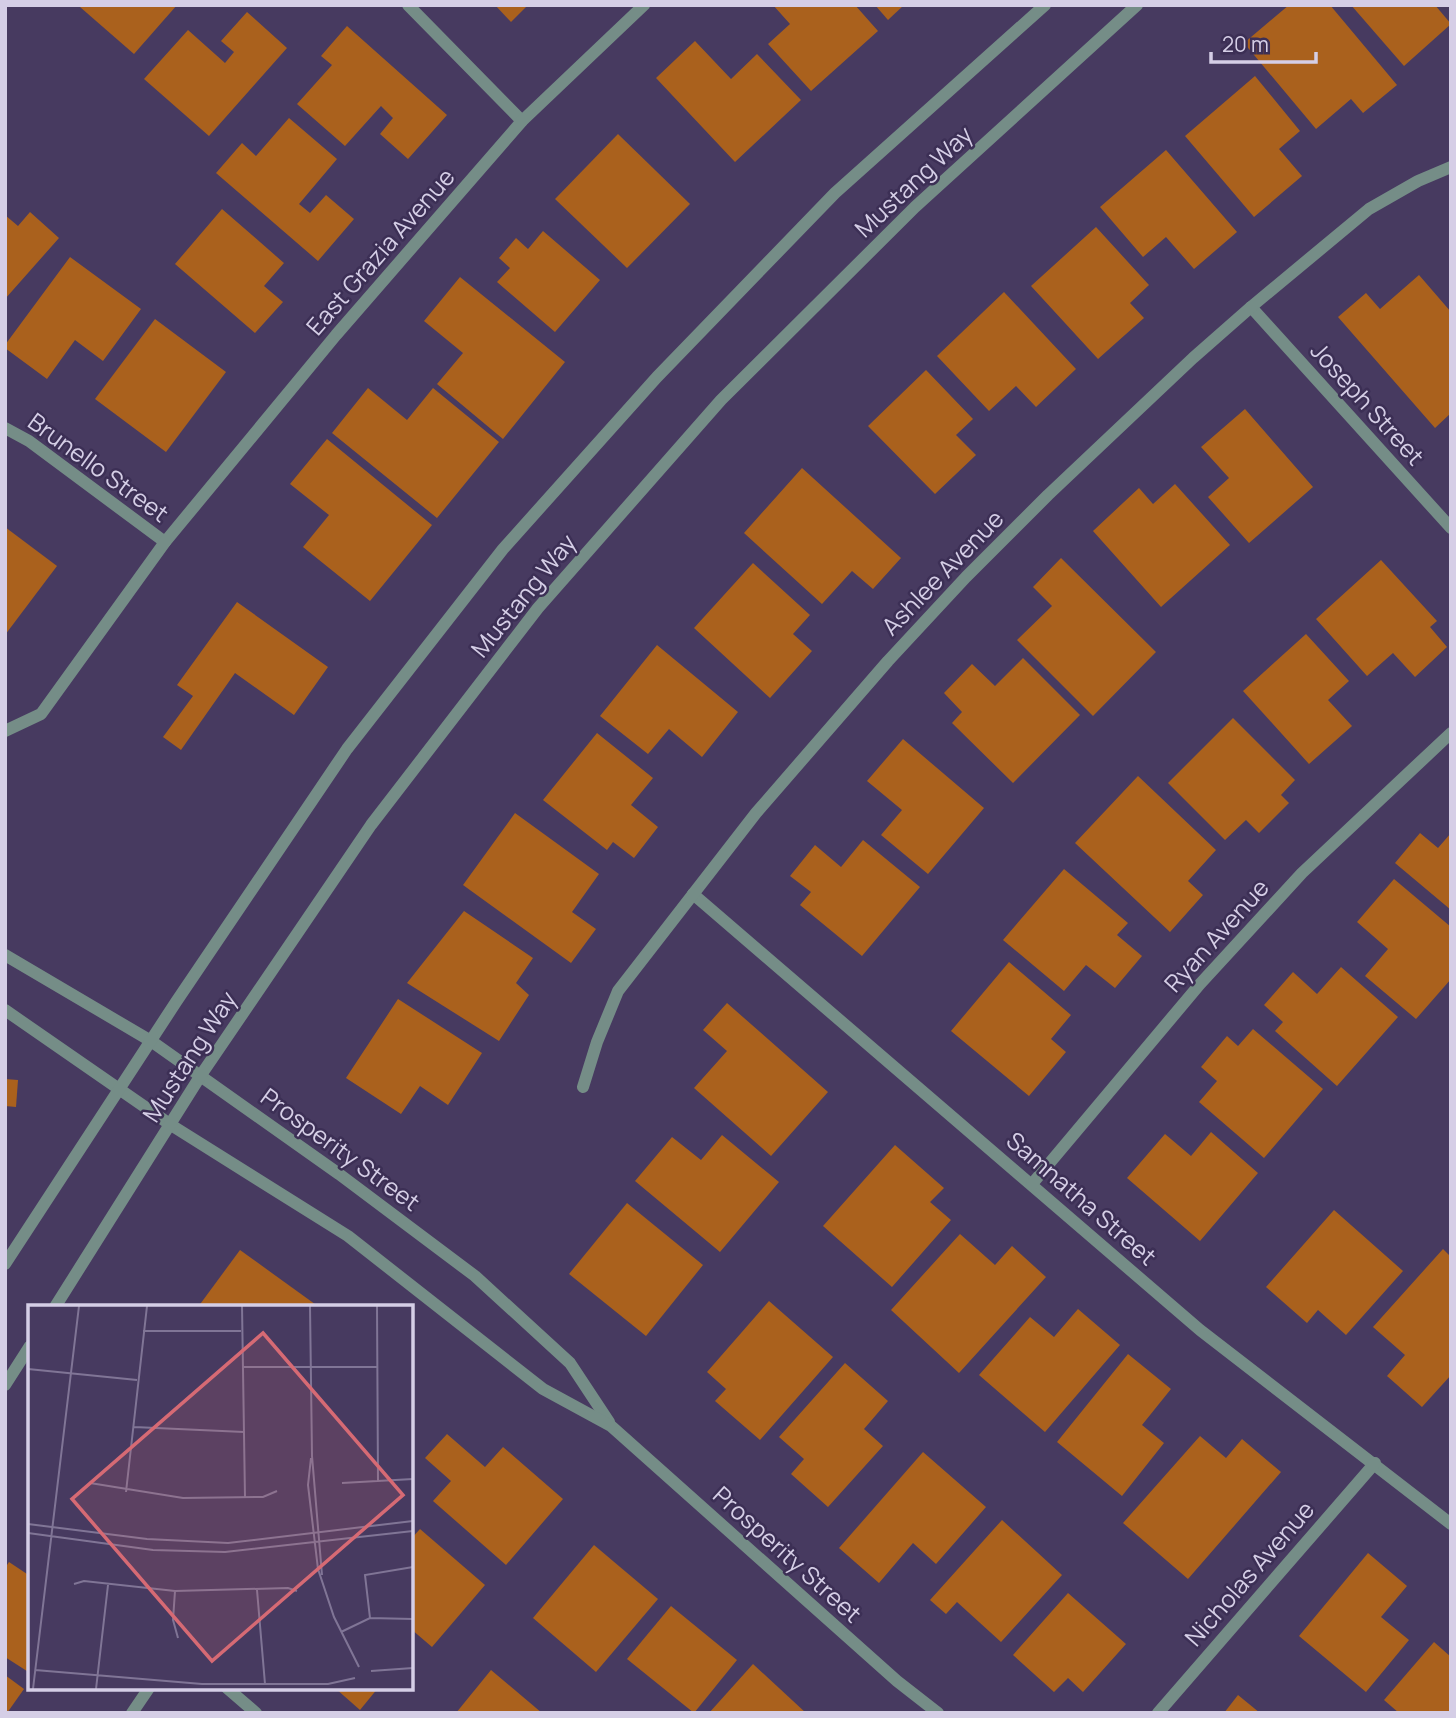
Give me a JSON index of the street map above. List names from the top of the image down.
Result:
{
  "streets": {
    "street": [
      "Mustang Way",
      "East Grazia Avenue",
      "Joseph Street",
      "Brunello Street",
      "Ashlee Avenue",
      "Ryan Avenue",
      "Prosperity Street",
      "Samnatha Street",
      "Nicholas Avenue"
    ]
  },
  "crossings": [
    ["Mustang Way", "Prosperity Street"],
    ["East Grazia Avenue", "Brunello Street"],
    ["Joseph Street", "Ashlee Avenue"],
    ["Ashlee Avenue", "Samnatha Street"],
    ["Ryan Avenue", "Samnatha Street"],
    ["Samnatha Street", "Nicholas Avenue"]
  ],
  "scale_bar": "20 m"
}
